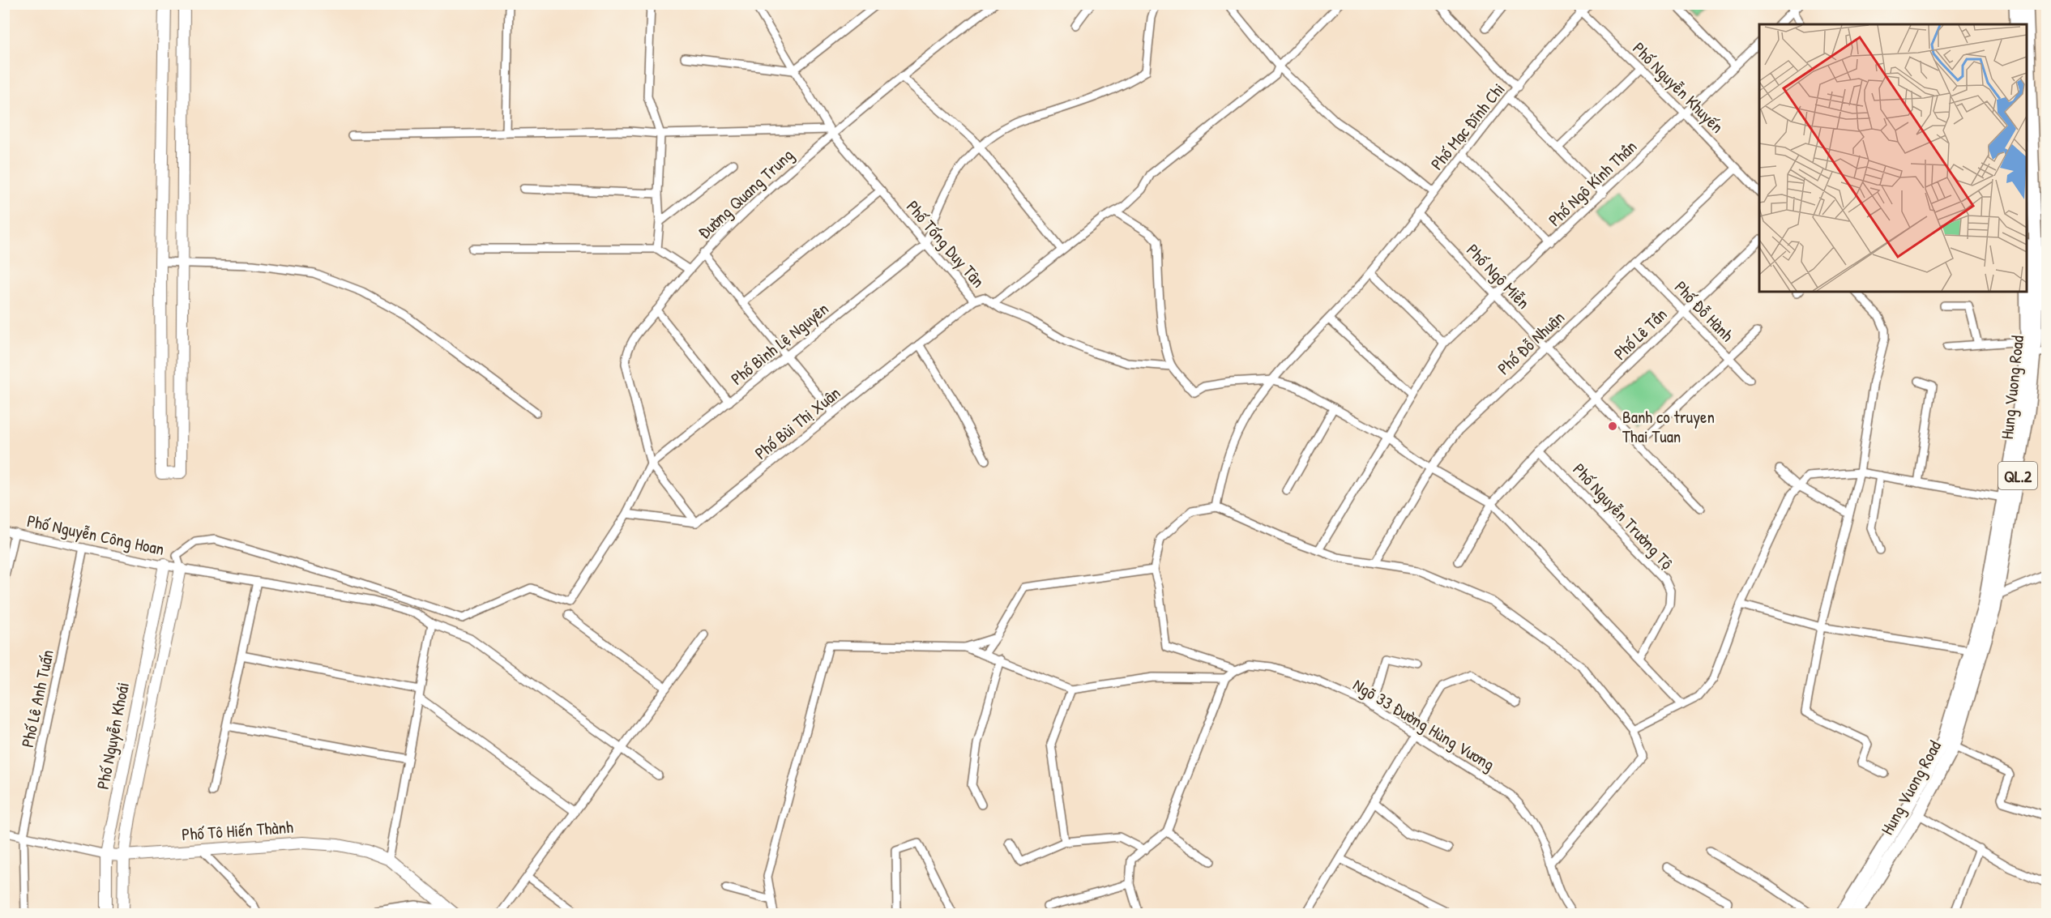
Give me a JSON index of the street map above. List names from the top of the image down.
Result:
{
  "streets": {
    "main road": ["Hung Vuong Road", "QL.2"],
    "street": [
      "Phố Nguyễn Khuyến",
      "Phố Mạc Đĩnh Chi",
      "Phố Ngô Kính Thần",
      "Đường Quang Trung",
      "Phố Tống Duy Tân",
      "Phố Ngô Miễn",
      "Phố Đỗ Hành",
      "Phố Lê Tần",
      "Phố Đỗ Nhuận",
      "Phố Bình Lệ Nguyên",
      "Phố Bùi Thị Xuân",
      "Phố Nguyễn Trường Tộ",
      "Phố Nguyễn Công Hoan",
      "Phố Lê Anh Tuấn",
      "Ngõ 33 Đường Hùng Vương",
      "Phố Nguyễn Khoái",
      "Phố Tô Hiến Thành"
    ]
  },
  "crossings": [
    ["Phố Nguyễn Khuyến", "Phố Mạc Đĩnh Chi"],
    ["Phố Nguyễn Khuyến", "Phố Ngô Kính Thần"],
    ["Phố Nguyễn Khuyến", "Phố Đỗ Nhuận"],
    ["Phố Mạc Đĩnh Chi", "Phố Ngô Miễn"],
    ["Phố Ngô Kính Thần", "Phố Ngô Miễn"],
    ["Đường Quang Trung", "Phố Tống Duy Tân"],
    ["Đường Quang Trung", "Phố Bình Lệ Nguyên"],
    ["Phố Tống Duy Tân", "Phố Bình Lệ Nguyên"],
    ["Phố Tống Duy Tân", "Phố Bùi Thị Xuân"],
    ["Phố Ngô Miễn", "Phố Lê Tần"],
    ["Phố Ngô Miễn", "Phố Đỗ Nhuận"],
    ["Phố Đỗ Hành", "Phố Lê Tần"],
    ["Phố Đỗ Hành", "Phố Đỗ Nhuận"],
    ["Phố Lê Tần", "Phố Nguyễn Trường Tộ"],
    ["Phố Nguyễn Công Hoan", "Phố Lê Anh Tuấn"],
    ["Phố Nguyễn Công Hoan", "Phố Nguyễn Khoái"],
    ["Phố Lê Anh Tuấn", "Phố Tô Hiến Thành"],
    ["Phố Nguyễn Khoái", "Phố Tô Hiến Thành"]
  ],
  "places": ["Banh co truyen Thai Tuan"]
}
